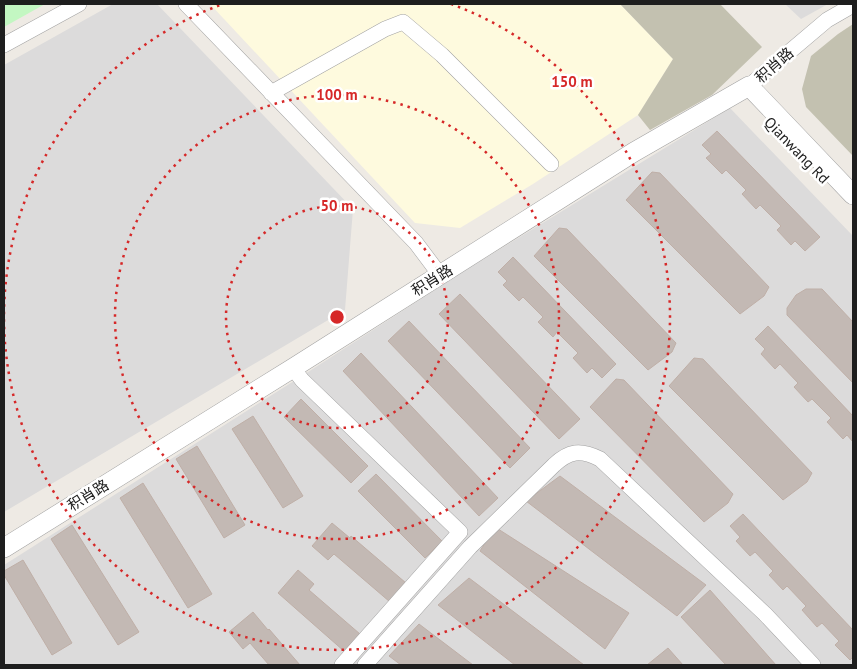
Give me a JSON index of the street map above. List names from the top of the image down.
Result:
{
  "streets": {
    "street": ["积肖路", "Qianwang Rd"]
  },
  "crossings": [
    ["积肖路", "Qianwang Rd"]
  ],
  "rings": ["150 m", "100 m", "50 m"]
}
